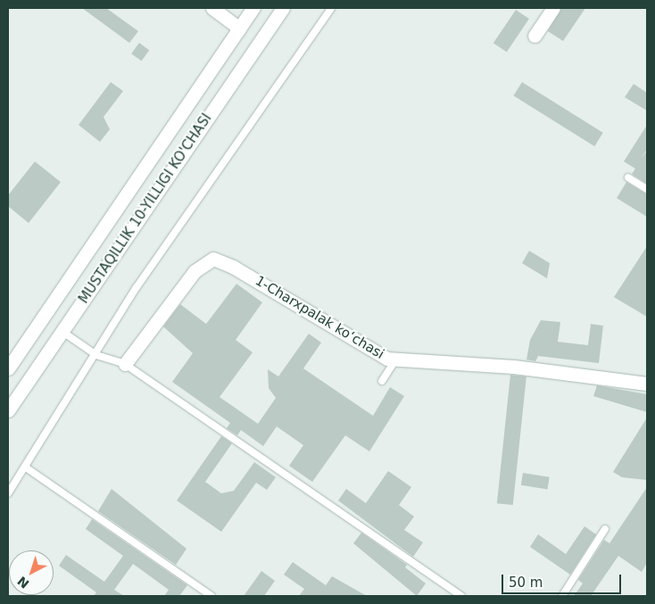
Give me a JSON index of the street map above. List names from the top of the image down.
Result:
{
  "streets": {
    "main road": ["MUSTAQILLIK 10-YILLIGI KO'CHASI", "1-Charxpalak koʻchasi"]
  },
  "scale_bar": "50 m",
  "north": "bottom left"
}
